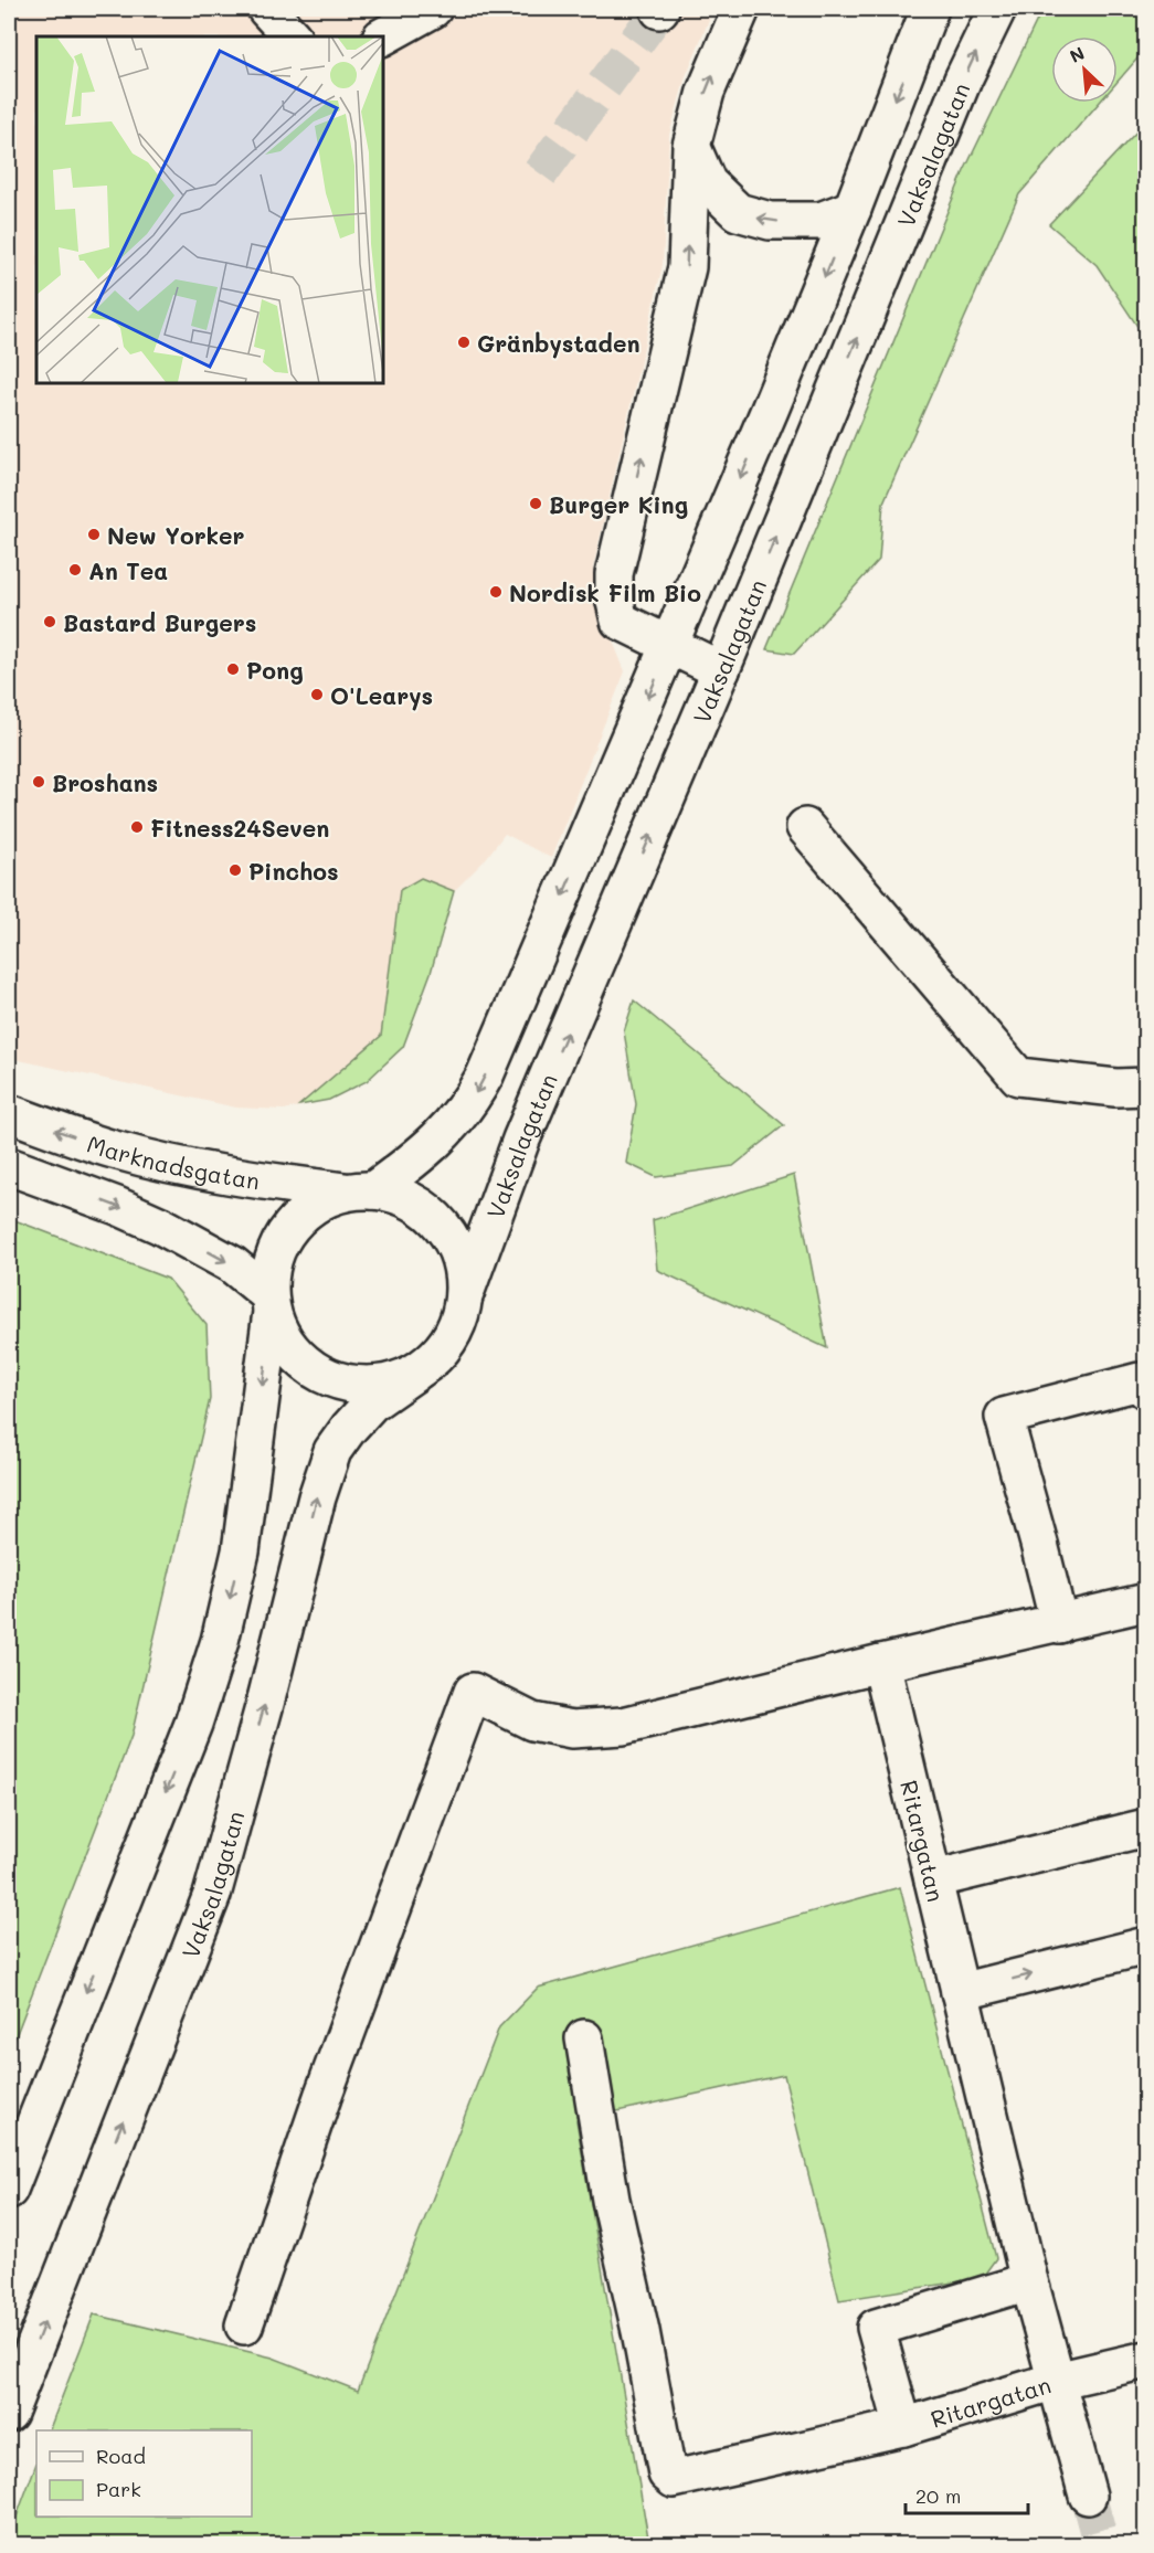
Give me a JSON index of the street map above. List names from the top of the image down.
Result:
{
  "streets": {
    "main road": ["Vaksalagatan", "Marknadsgatan", "Ritargatan"]
  },
  "crossings": [
    ["Vaksalagatan", "Marknadsgatan"]
  ],
  "places": [
    "Gränbystaden",
    "Burger King",
    "New Yorker",
    "An Tea",
    "Nordisk Film Bio",
    "Bastard Burgers",
    "Pong",
    "O'Learys",
    "Broshans",
    "Fitness24Seven",
    "Pinchos"
  ],
  "legend": ["Road", "Park"],
  "scale_bar": "20 m",
  "north": "top left"
}
